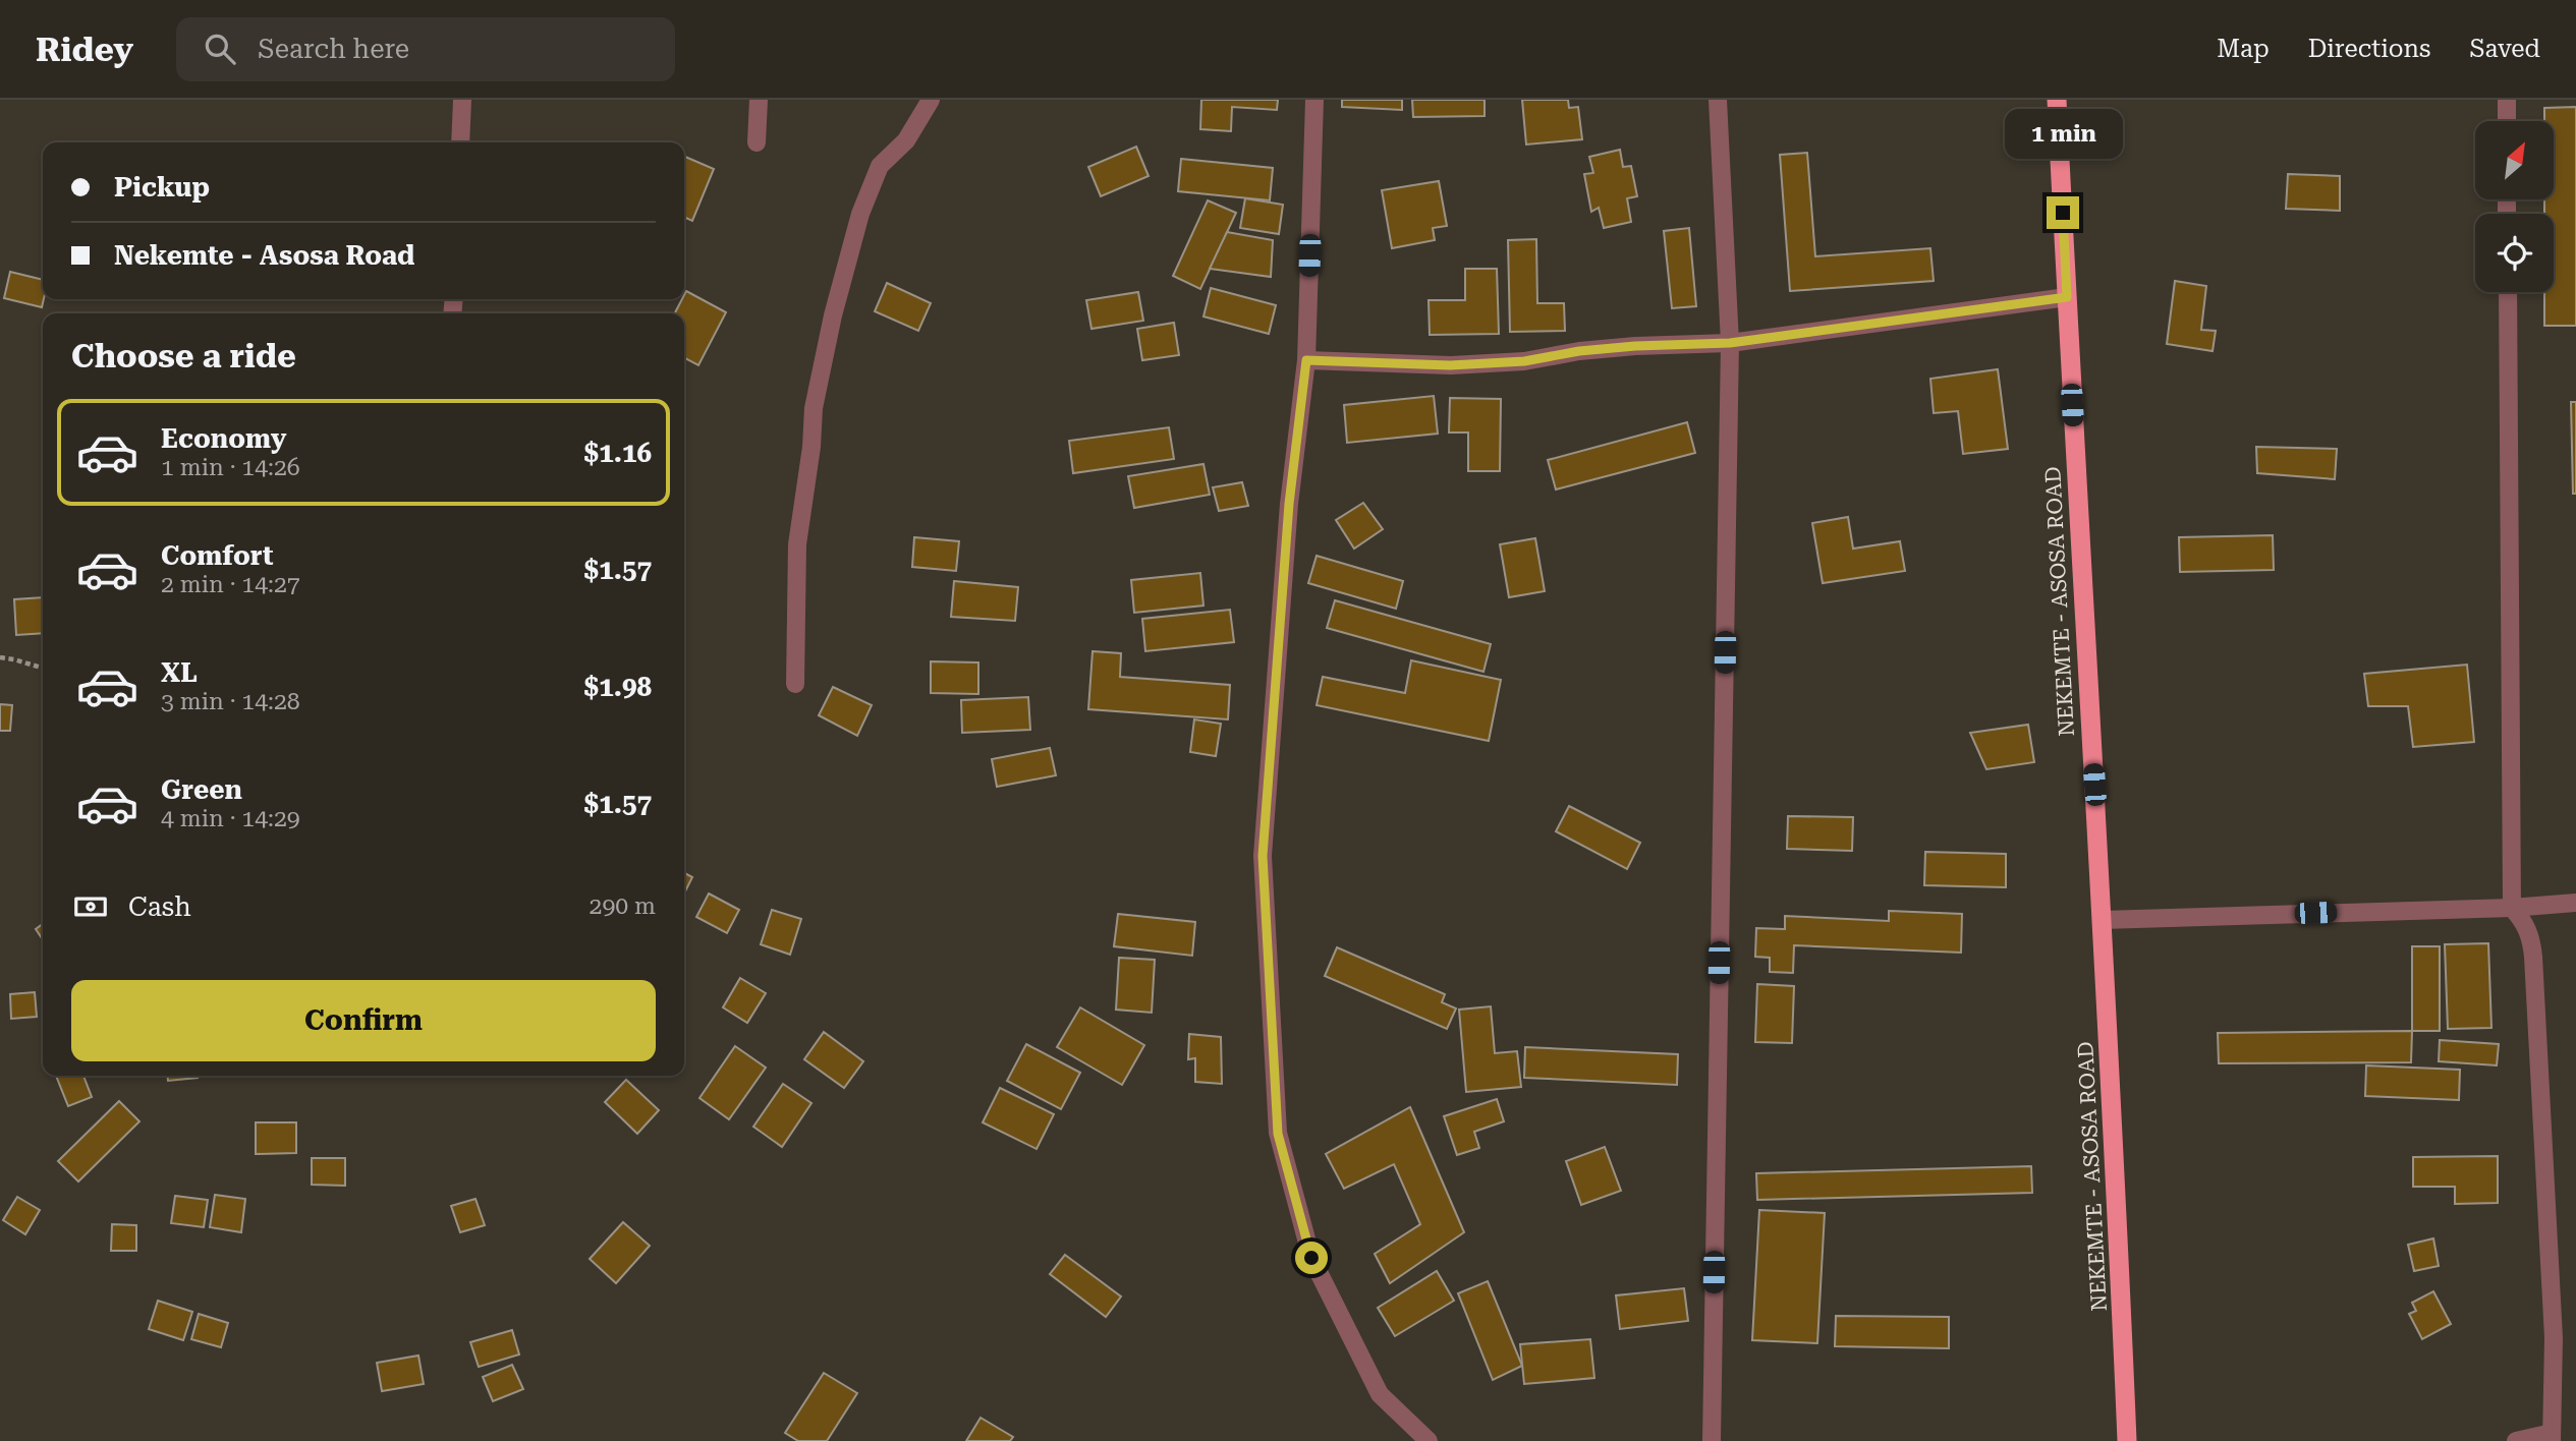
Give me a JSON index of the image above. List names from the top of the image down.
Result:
{
  "streets": {
    "highway": ["NEKEMTE - ASOSA ROAD"]
  },
  "north": "top right",
  "page": {
    "header": "Ridey",
    "search": "Search here",
    "nav": ["Map", "Directions", "Saved"],
    "bubble": "1 min",
    "banner": ["Pickup", "Nekemte - Asosa Road"],
    "heading": "Choose a ride",
    "list": [
      {
        "name": "Economy",
        "note": "1 min · 14:26",
        "value": "$1.16"
      },
      {
        "name": "Comfort",
        "note": "2 min · 14:27",
        "value": "$1.57"
      },
      {
        "name": "XL",
        "note": "3 min · 14:28",
        "value": "$1.98"
      },
      {
        "name": "Green",
        "note": "4 min · 14:29",
        "value": "$1.57"
      }
    ],
    "pay": ["Cash", "290 m"],
    "buttons": "Confirm"
  }
}
